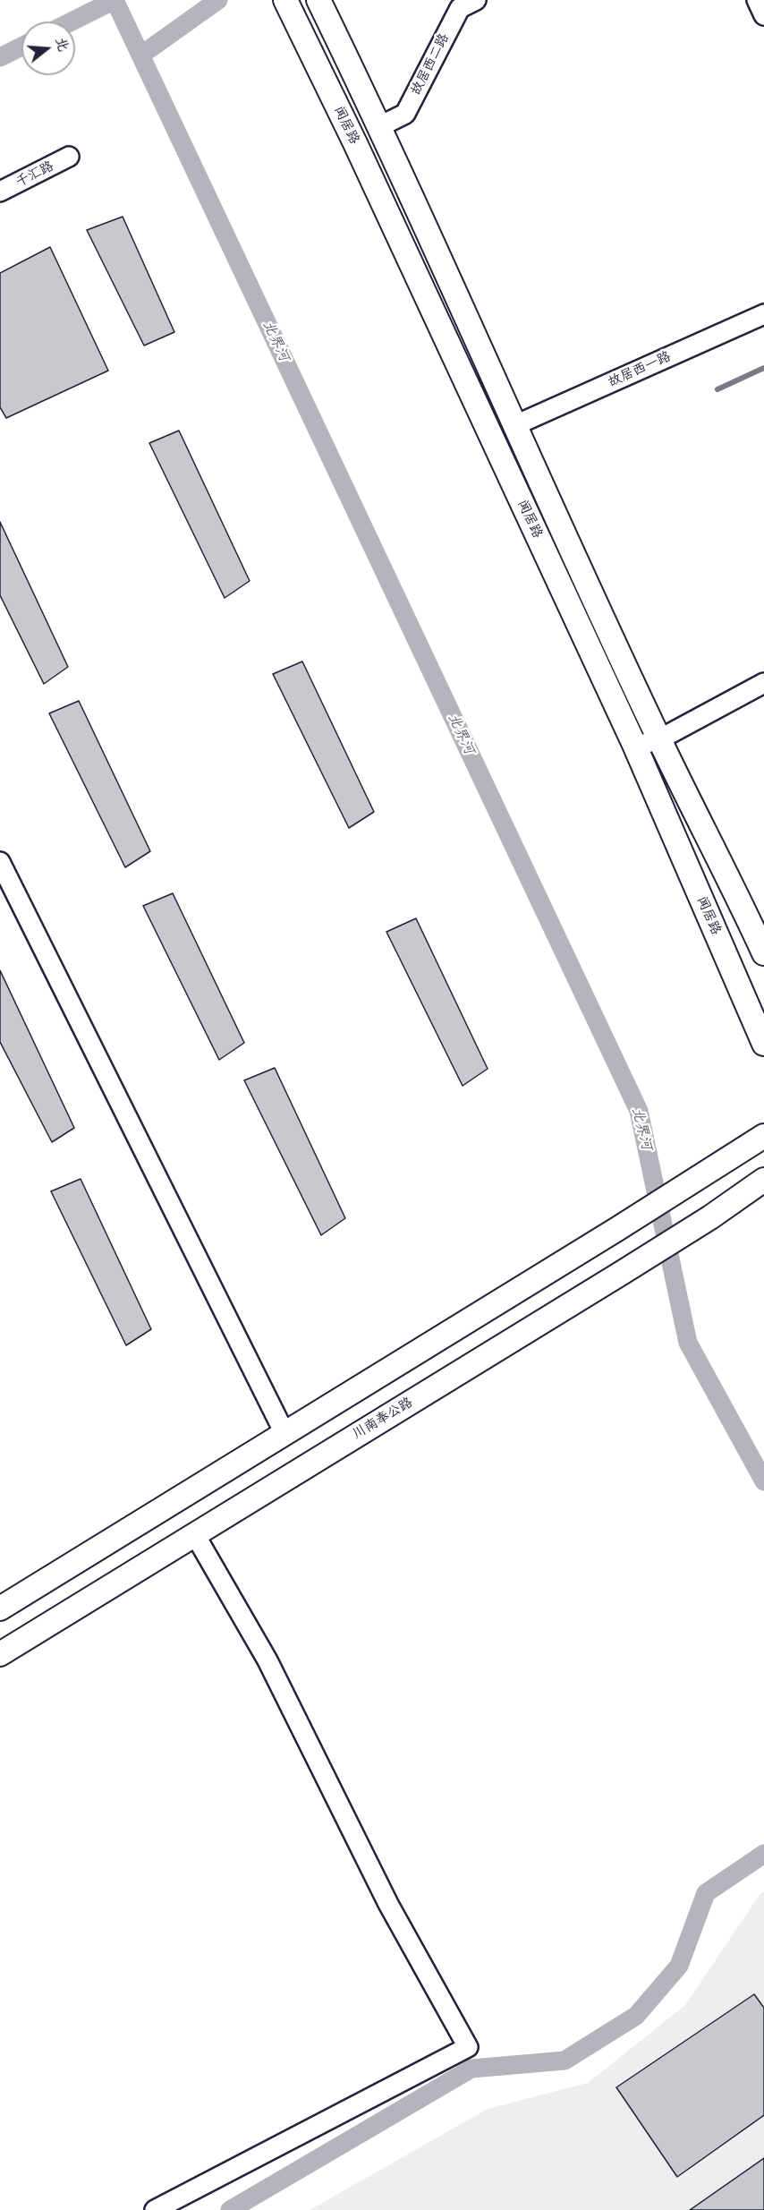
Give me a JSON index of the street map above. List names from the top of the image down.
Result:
{
  "streets": {
    "main road": ["闻居路", "川南奉公路"],
    "street": ["故居西二路", "千汇路", "故居西一路"]
  },
  "water": ["北界河"],
  "north": "right"
}
